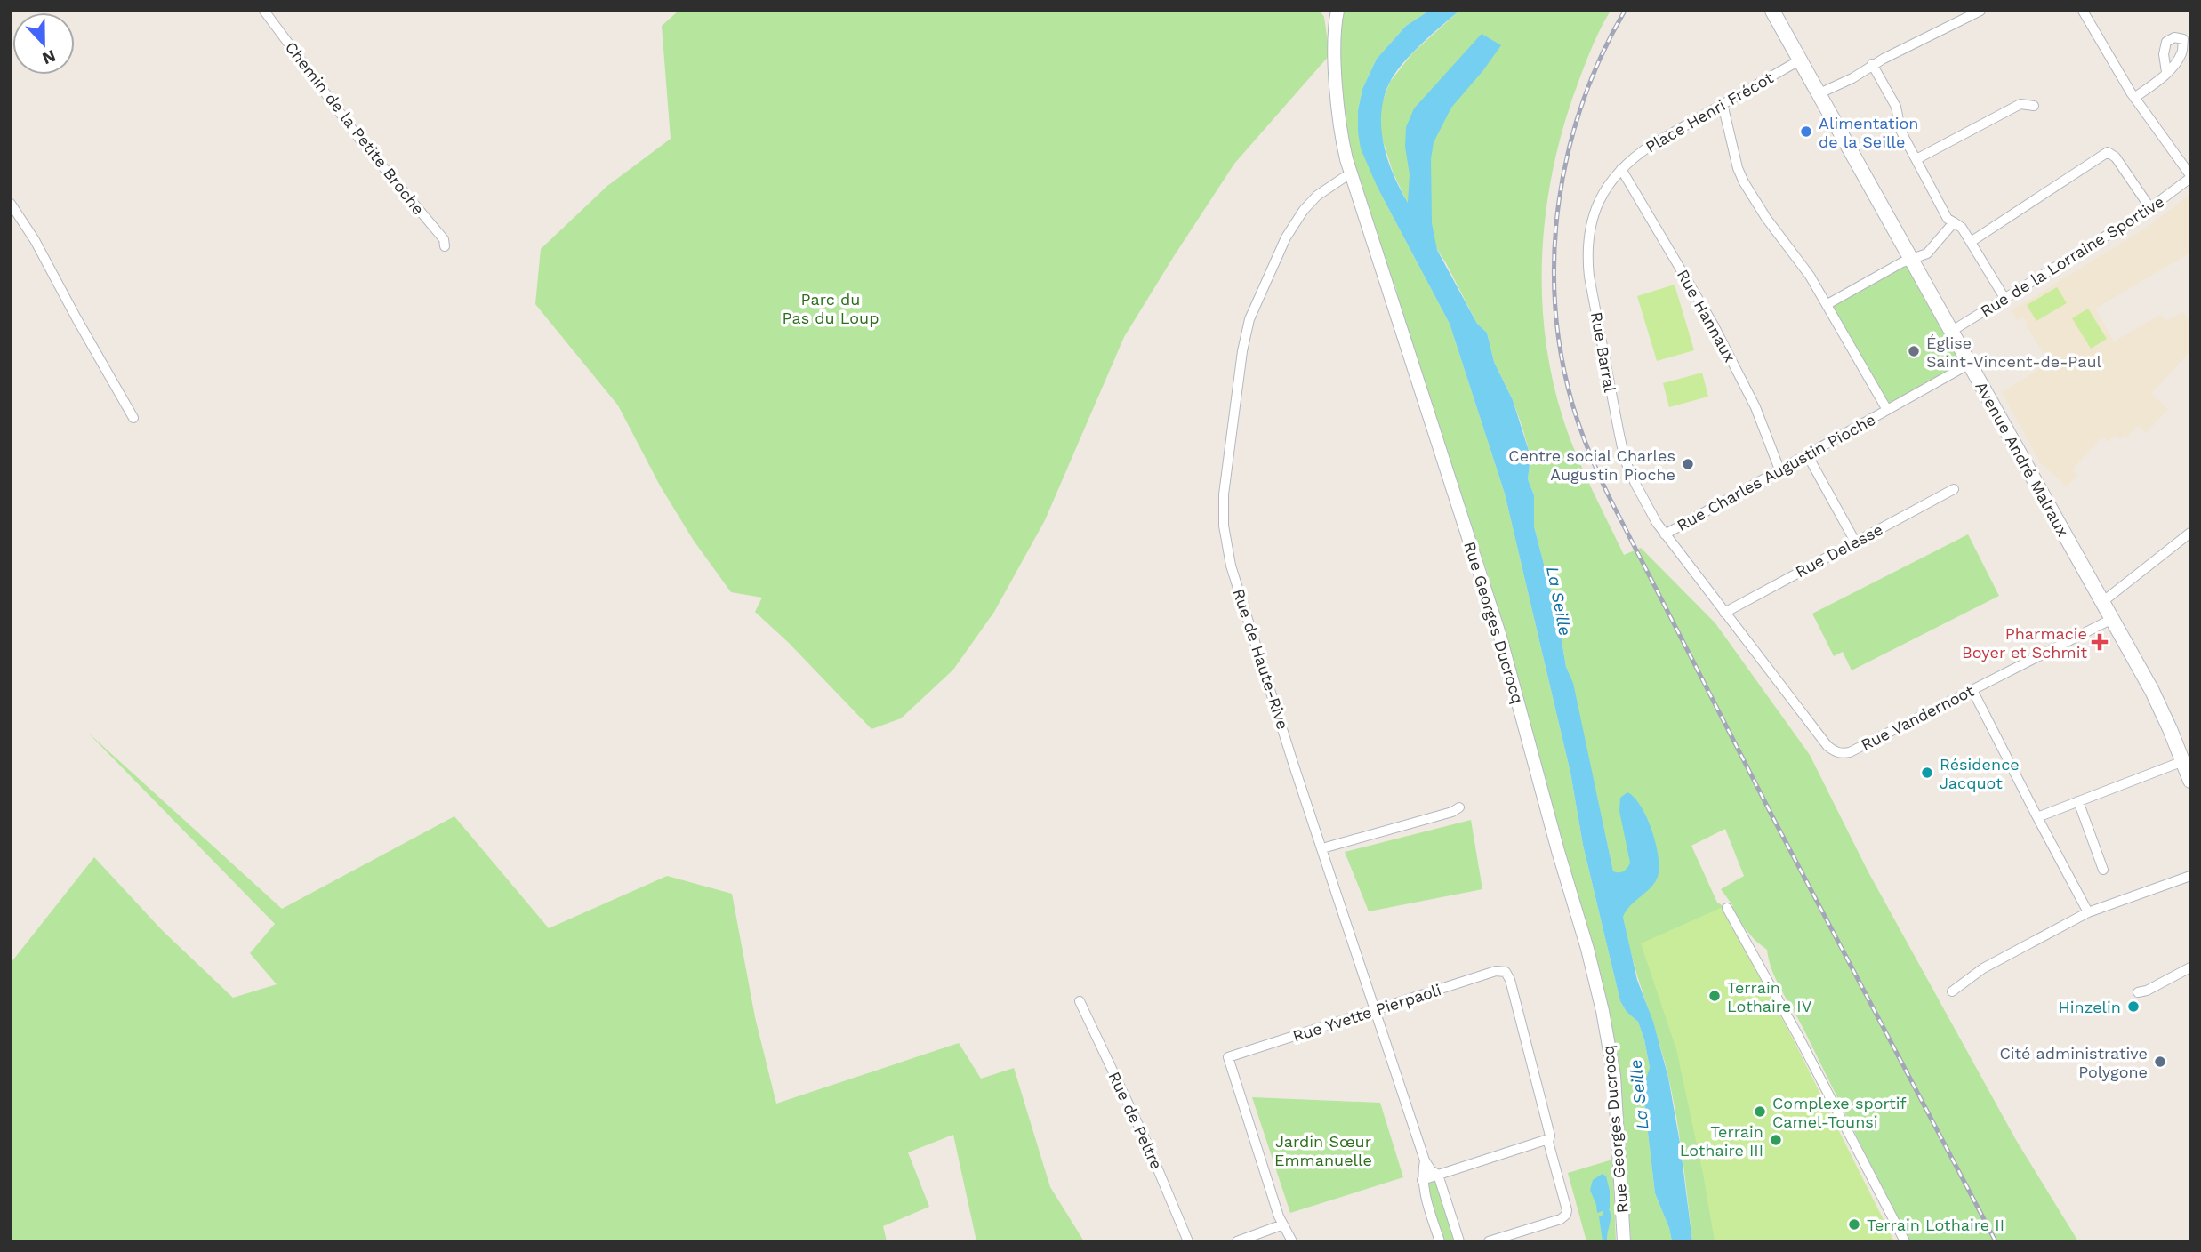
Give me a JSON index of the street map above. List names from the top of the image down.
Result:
{
  "streets": {
    "main road": ["Avenue André Malraux"],
    "street": [
      "Place Henri Frécot",
      "Chemin de la Petite Broche",
      "Rue de la Lorraine Sportive",
      "Rue Hannaux",
      "Rue Barral",
      "Rue Charles Augustin Pioche",
      "Rue Delesse",
      "Rue Georges Ducrocq",
      "Rue de Haute-Rive",
      "Rue Vandernoot",
      "Rue Yvette Pierpaoli",
      "Rue de Peltre"
    ]
  },
  "crossings": [
    ["Place Henri Frécot", "Rue Hannaux"],
    ["Place Henri Frécot", "Rue Barral"],
    ["Place Henri Frécot", "Avenue André Malraux"],
    ["Rue de la Lorraine Sportive", "Avenue André Malraux"],
    ["Rue Hannaux", "Rue Barral"],
    ["Rue Hannaux", "Rue Charles Augustin Pioche"],
    ["Rue Barral", "Rue Charles Augustin Pioche"],
    ["Rue Barral", "Rue Vandernoot"],
    ["Avenue André Malraux", "Rue Charles Augustin Pioche"],
    ["Avenue André Malraux", "Rue Vandernoot"],
    ["Rue Charles Augustin Pioche", "Rue Vandernoot"],
    ["Rue Delesse", "Rue Vandernoot"],
    ["Rue Georges Ducrocq", "Rue de Haute-Rive"],
    ["Rue de Haute-Rive", "Rue Yvette Pierpaoli"]
  ],
  "water": ["La Seille"],
  "parks": ["Parc du Pas du Loup", "Jardin Sœur Emmanuelle"],
  "places": {
    "other": [
      "Alimentation de la Seille",
      "Église Saint-Vincent-de-Paul",
      "Centre social Charles Augustin Pioche",
      "Résidence Jacquot",
      "Terrain Lothaire IV",
      "Hinzelin",
      "Cité administrative Polygone",
      "Complexe sportif Camel-Tounsi",
      "Terrain Lothaire III",
      "Terrain Lothaire II"
    ],
    "health": ["Pharmacie Boyer et Schmit"]
  },
  "north": "bottom"
}
